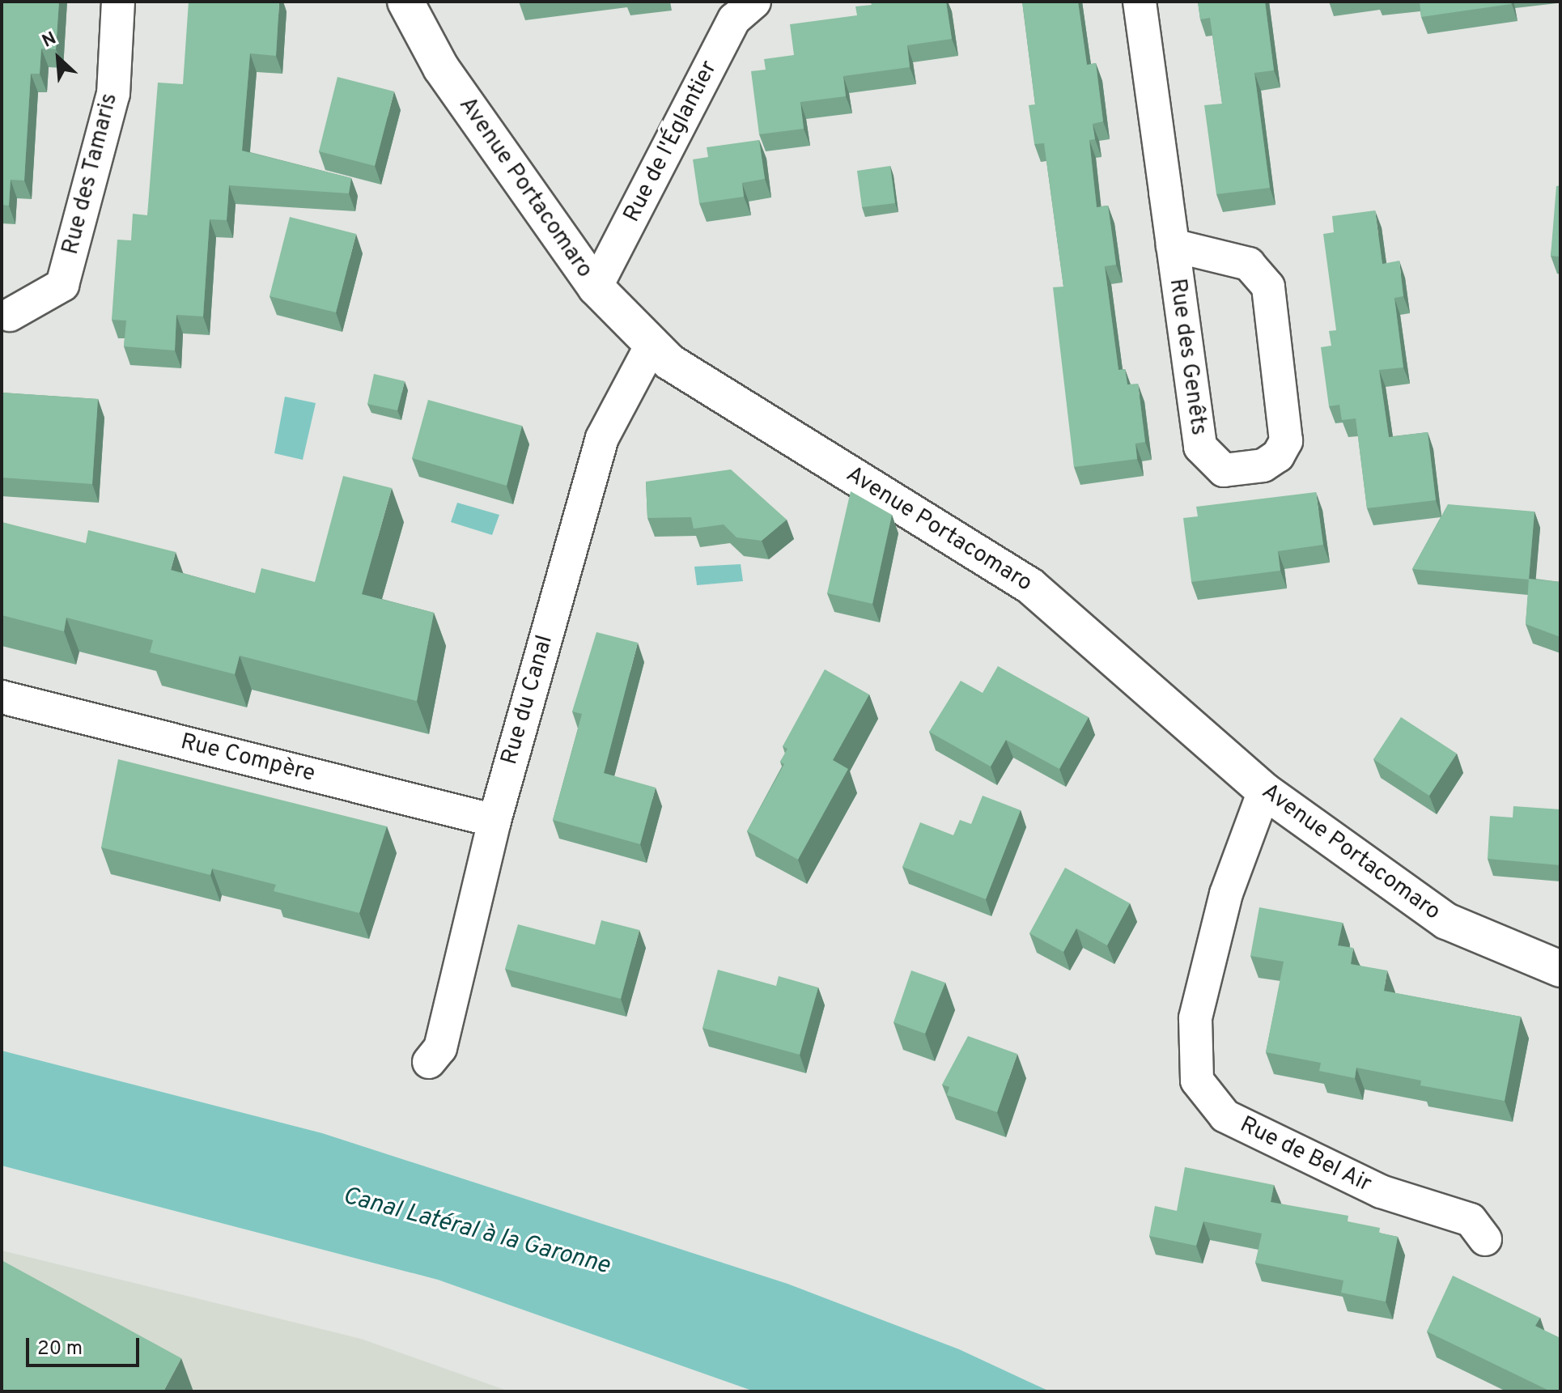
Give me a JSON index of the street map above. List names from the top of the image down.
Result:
{
  "streets": {
    "street": [
      "Rue de l'Églantier",
      "Rue des Tamaris",
      "Avenue Portacomaro",
      "Rue des Genêts",
      "Rue du Canal",
      "Rue Compère",
      "Rue de Bel Air"
    ]
  },
  "crossings": [
    ["Rue de l'Églantier", "Avenue Portacomaro"],
    ["Avenue Portacomaro", "Rue du Canal"],
    ["Avenue Portacomaro", "Rue de Bel Air"],
    ["Rue du Canal", "Rue Compère"]
  ],
  "water": ["Canal Latéral à la Garonne"],
  "scale_bar": "20 m",
  "north": "top left"
}
